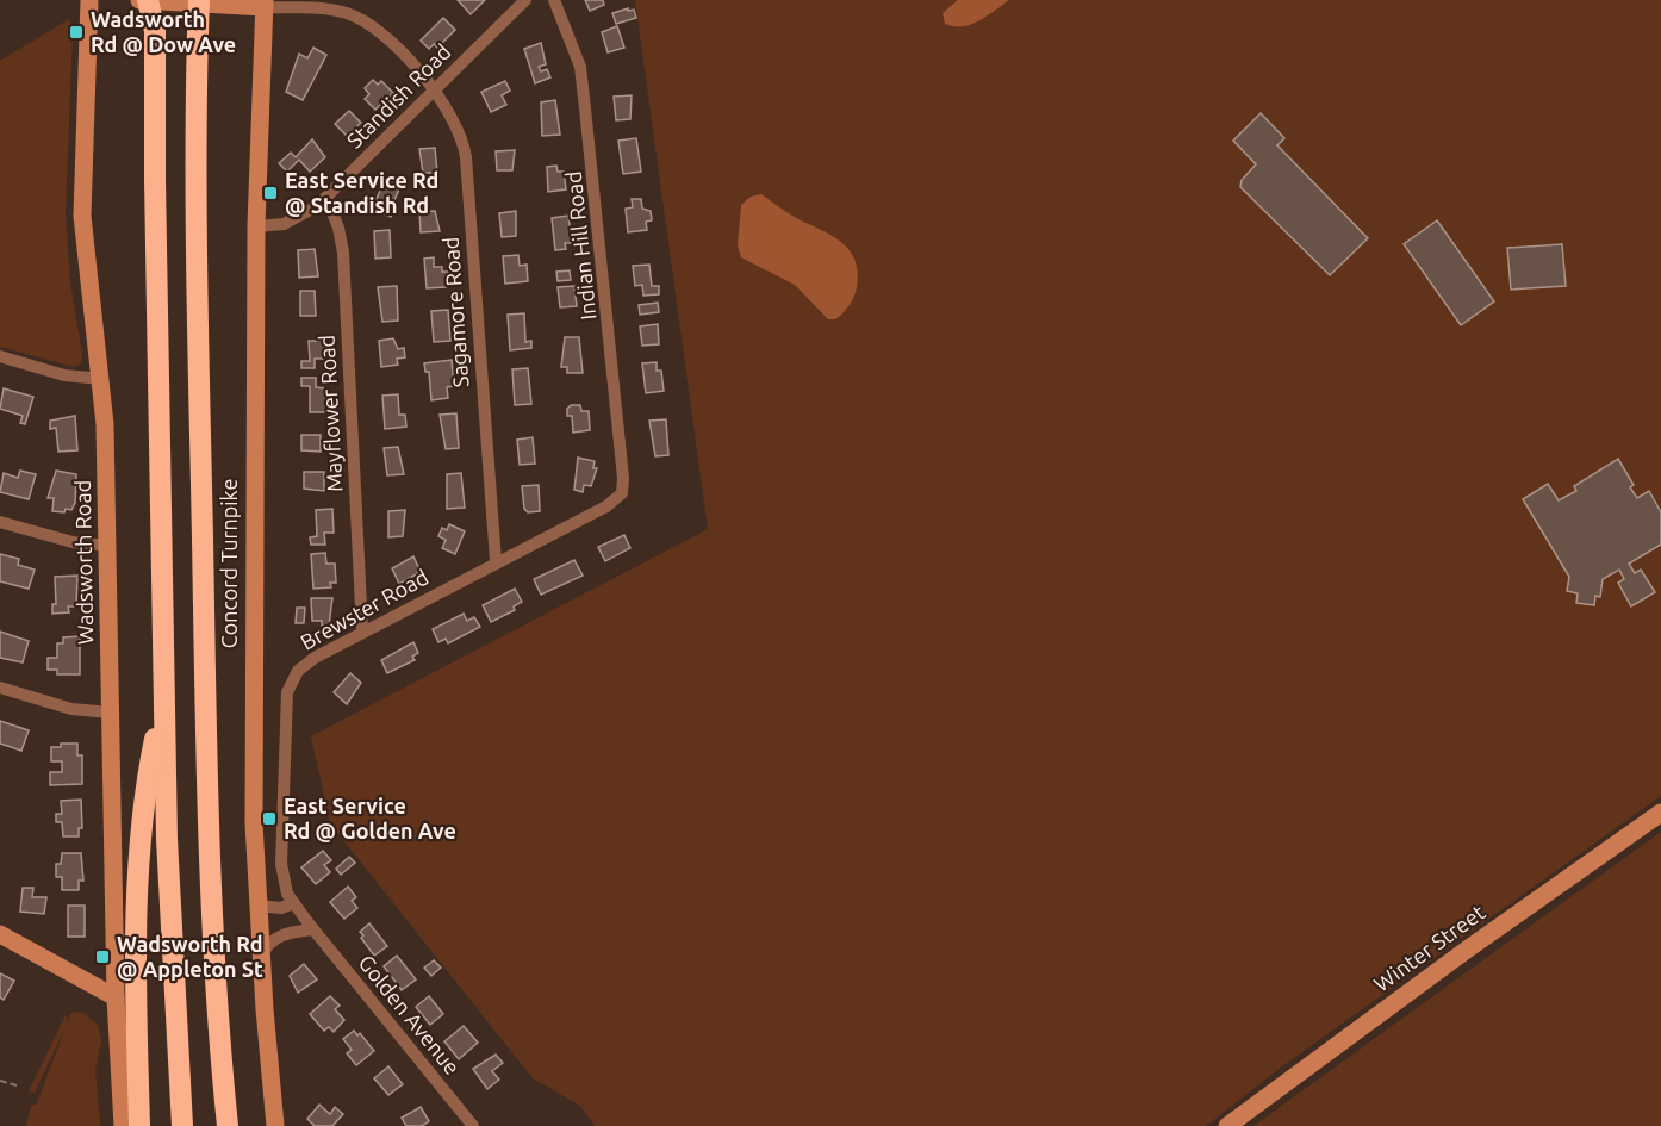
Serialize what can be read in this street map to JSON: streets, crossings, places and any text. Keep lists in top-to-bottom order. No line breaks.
{"streets":{"highway":["Concord Turnpike"],"main road":["Wadsworth Road","Winter Street"],"street":["Standish Road","Indian Hill Road","Sagamore Road","Mayflower Road","Brewster Road","Golden Avenue"]},"crossings":[["Standish Road","Sagamore Road"],["Standish Road","Mayflower Road"],["Standish Road","Concord Turnpike"],["Indian Hill Road","Brewster Road"],["Sagamore Road","Concord Turnpike"],["Sagamore Road","Brewster Road"],["Mayflower Road","Brewster Road"],["Brewster Road","Golden Avenue"]],"places":{"transit":["Wadsworth Rd @ Dow Ave","East Service Rd @ Standish Rd","East Service Rd @ Golden Ave","Wadsworth Rd @ Appleton St"]}}
